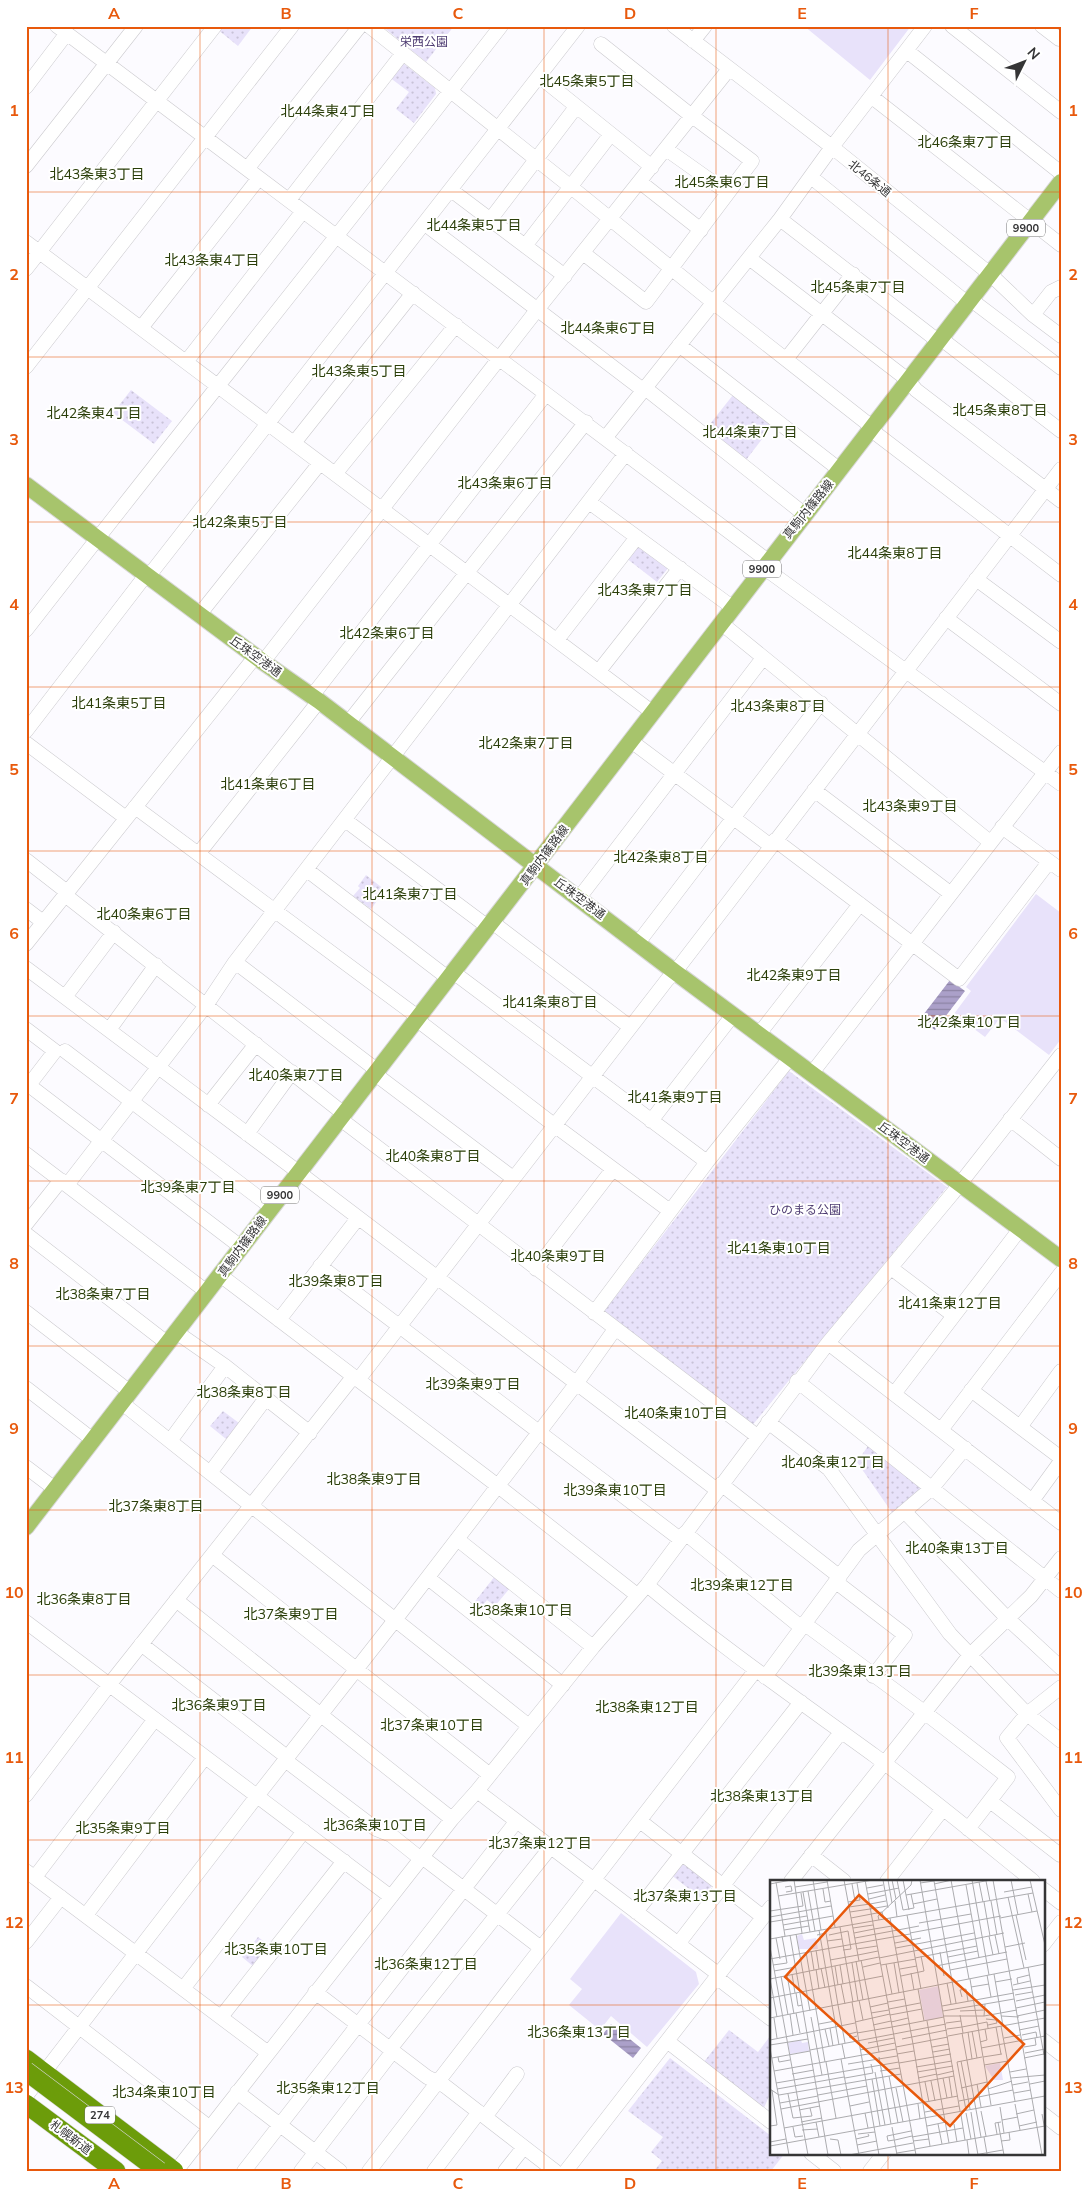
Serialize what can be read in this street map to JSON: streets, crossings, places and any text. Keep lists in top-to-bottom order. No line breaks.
{"streets":{"highway":["274","札幌新道"],"main road":["9900","真駒内篠路線","丘珠空港通"],"street":["北46条通"]},"crossings":[["北46条通","真駒内篠路線"],["真駒内篠路線","丘珠空港通"]],"districts":["北45条東5丁目","北44条東4丁目","北46条東7丁目","北43条東3丁目","北45条東6丁目","北44条東5丁目","北43条東4丁目","北45条東7丁目","北44条東6丁目","北43条東5丁目","北45条東8丁目","北42条東4丁目","北44条東7丁目","北43条東6丁目","北42条東5丁目","北44条東8丁目","北43条東7丁目","北42条東6丁目","北41条東5丁目","北43条東8丁目","北42条東7丁目","北41条東6丁目","北43条東9丁目","北42条東8丁目","北41条東7丁目","北40条東6丁目","北42条東9丁目","北41条東8丁目","北42条東10丁目","北40条東7丁目","北41条東9丁目","北40条東8丁目","北39条東7丁目","北41条東10丁目","北40条東9丁目","北39条東8丁目","北38条東7丁目","北41条東12丁目","北39条東9丁目","北38条東8丁目","北40条東10丁目","北40条東12丁目","北38条東9丁目","北39条東10丁目","北37条東8丁目","北40条東13丁目","北39条東12丁目","北36条東8丁目","北38条東10丁目","北37条東9丁目","北39条東13丁目","北36条東9丁目","北38条東12丁目","北37条東10丁目","北38条東13丁目","北36条東10丁目","北35条東9丁目","北37条東12丁目","北37条東13丁目","北35条東10丁目","北36条東12丁目","北36条東13丁目","北35条東12丁目","北34条東10丁目"],"parks":["栄西公園","ひのまる公園"],"north":"top right","grid":{"columns":["A","B","C","D","E","F"],"rows":["1","2","3","4","5","6","7","8","9","10","11","12","13"]}}
